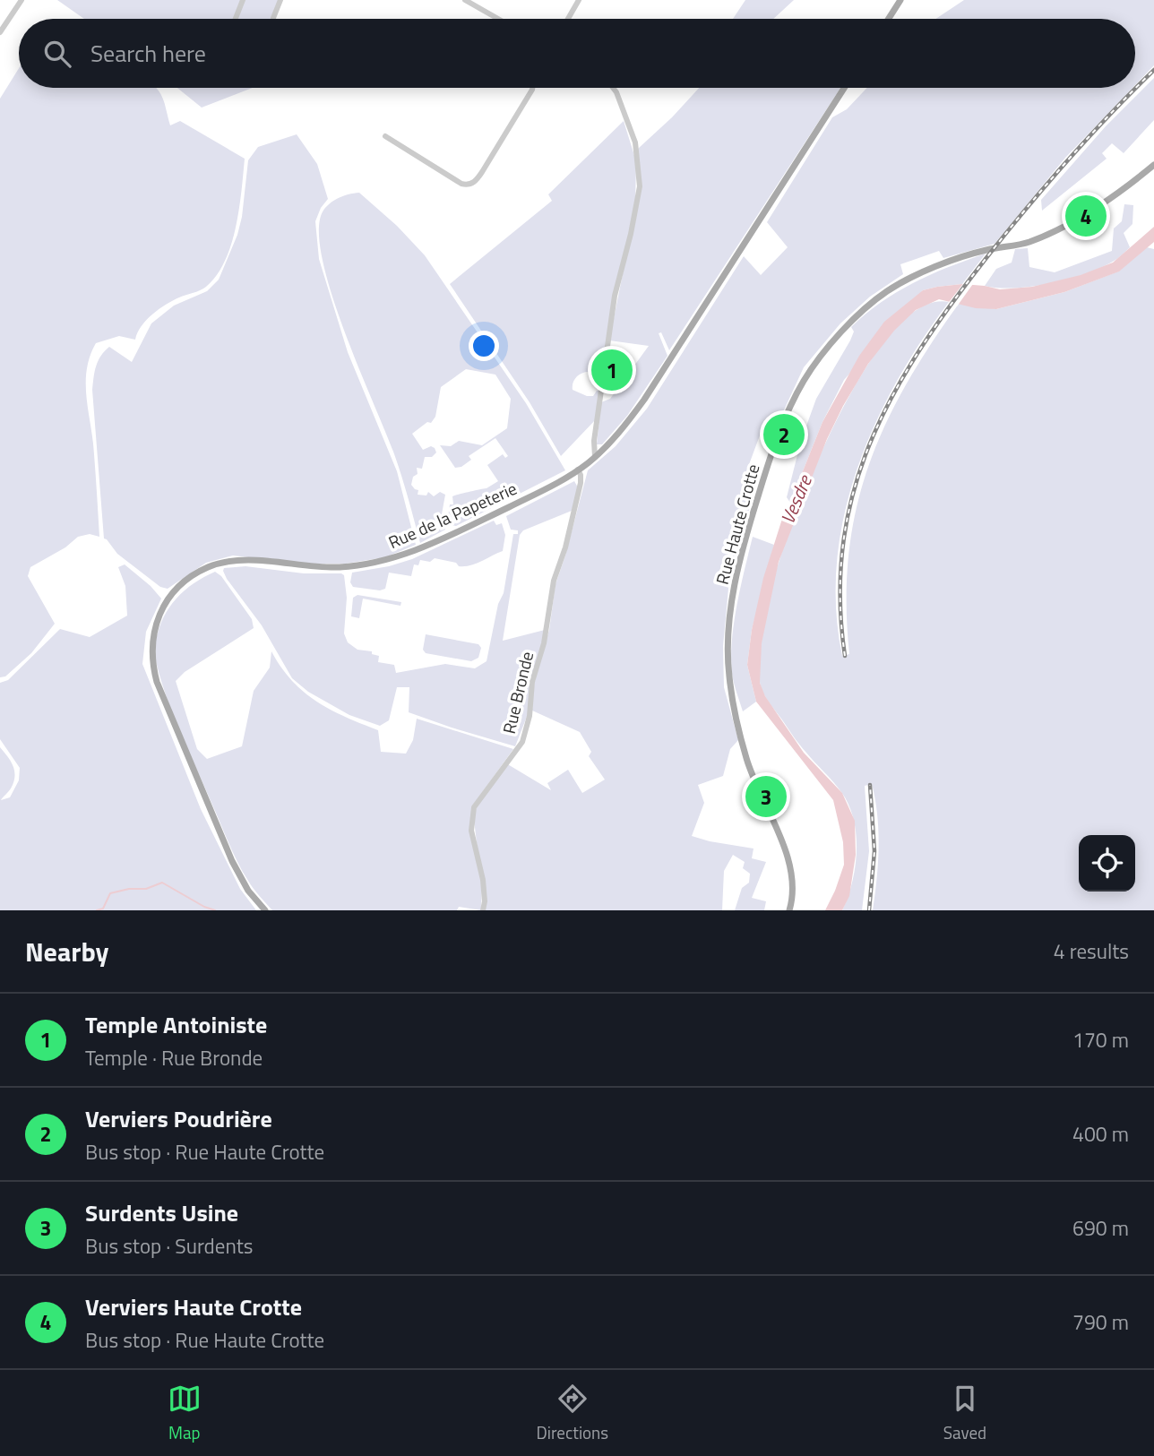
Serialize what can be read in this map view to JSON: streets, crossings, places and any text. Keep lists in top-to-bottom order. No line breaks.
{"streets":{"main road":["Rue de la Papeterie","Rue Haute Crotte"],"street":["Rue Bronde"]},"crossings":[["Rue de la Papeterie","Rue Bronde"]],"water":["Vesdre"],"page":{"search":"Search here","pins":["4","1","2","3"],"heading":["Nearby","4 results"],"list":[{"mark":"1","name":"Temple Antoiniste","note":"Temple · Rue Bronde","value":"170 m"},{"mark":"2","name":"Verviers Poudrière","note":"Bus stop · Rue Haute Crotte","value":"400 m"},{"mark":"3","name":"Surdents Usine","note":"Bus stop · Surdents","value":"690 m"},{"mark":"4","name":"Verviers Haute Crotte","note":"Bus stop · Rue Haute Crotte","value":"790 m"}],"nav":["Map","Directions","Saved"]}}
